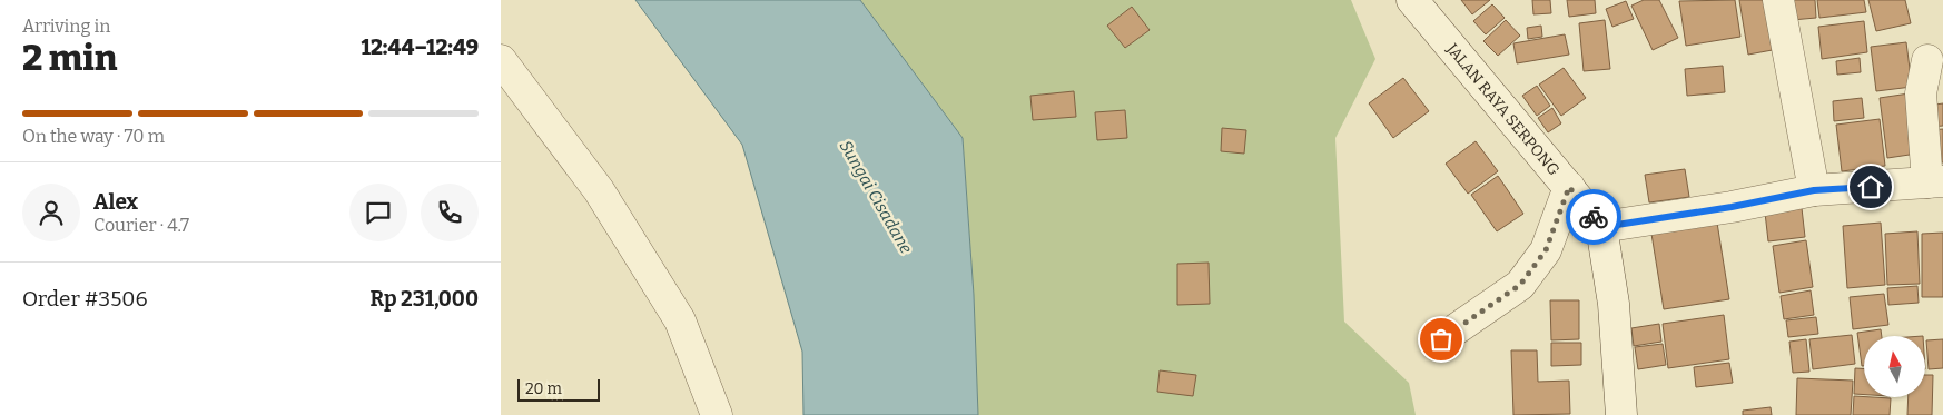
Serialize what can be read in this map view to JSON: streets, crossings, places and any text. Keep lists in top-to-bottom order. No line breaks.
{"streets":{"street":["JALAN RAYA SERPONG"]},"water":["Sungai Cisadane"],"scale_bar":"20 m","north":"top","page":{"heading":["2 min","Arriving in","12:44–12:49"],"panel":["Alex","Courier · 4.7","Order #3506","Rp 231,000"],"bar":"On the way · 70 m","scale":"20 m"}}
